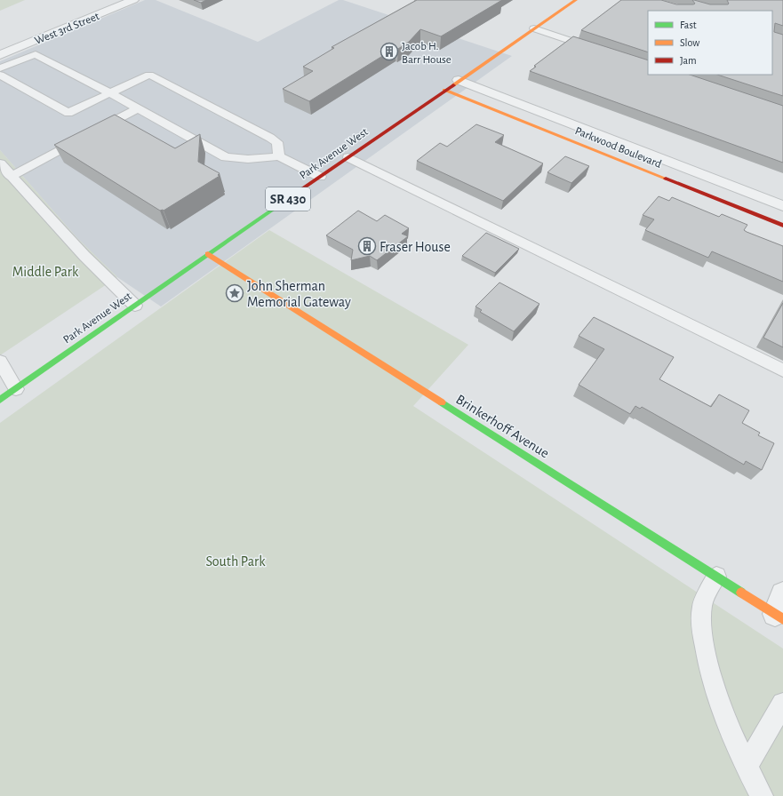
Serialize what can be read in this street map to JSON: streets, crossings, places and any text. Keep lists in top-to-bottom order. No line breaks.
{"streets":{"main road":["Parkwood Boulevard","Park Avenue West","SR 430","Brinkerhoff Avenue"],"street":["West 3rd Street"]},"crossings":[["Parkwood Boulevard","Park Avenue West"],["Park Avenue West","Brinkerhoff Avenue"]],"parks":["Middle Park","South Park"],"places":{"building":["Jacob H. Barr House","Fraser House"],"place":["John Sherman Memorial Gateway"]},"legend":["Fast","Slow","Jam"]}
